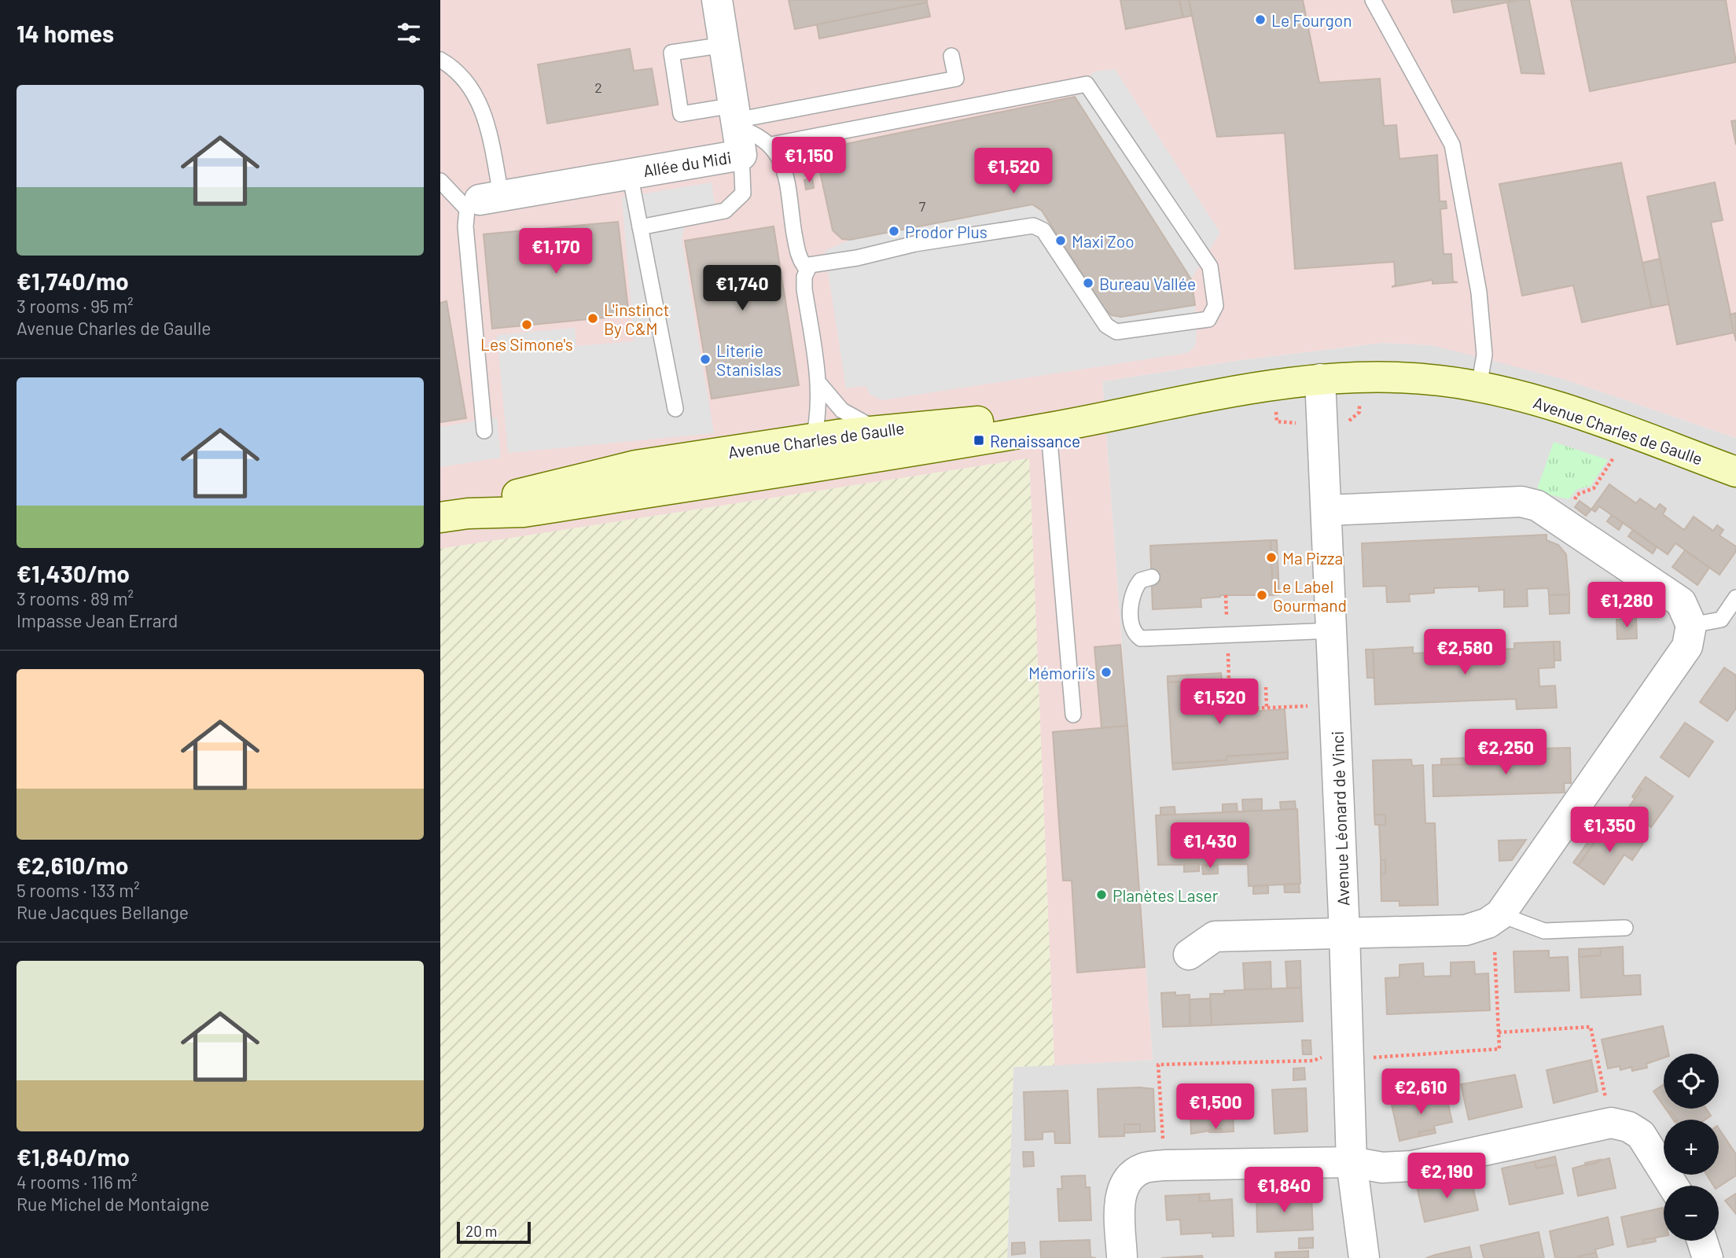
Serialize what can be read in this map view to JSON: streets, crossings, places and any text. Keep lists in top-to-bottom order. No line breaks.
{"streets":{"main road":["Avenue Charles de Gaulle"],"street":["Allée du Midi","Avenue Léonard de Vinci"]},"crossings":[["Avenue Charles de Gaulle","Avenue Léonard de Vinci"]],"places":{"other":["Le Fourgon","Prodor Plus","Maxi Zoo","Bureau Vallée","L'instinct By C&M","Les Simone's","Literie Stanislas","Ma Pizza","Le Label Gourmand","Mémorii’s","Planètes Laser"],"transit":["Renaissance"]},"house_numbers":["2","7"],"scale_bar":"20 m","page":{"heading":"14 homes","list":[{"name":"€1,740/mo","note":"3 rooms · 95 m² · Avenue Charles de Gaulle"},{"name":"€1,430/mo","note":"3 rooms · 89 m² · Impasse Jean Errard"},{"name":"€2,610/mo","note":"5 rooms · 133 m² · Rue Jacques Bellange"},{"name":"€1,840/mo","note":"4 rooms · 116 m² · Rue Michel de Montaigne"}],"price":["€1,150","€1,520","€1,170","€1,740","€1,280","€2,580","€1,520","€2,250","€1,350","€1,430","€2,610","€1,500","€2,190","€1,840"],"map_buttons":["+","−"],"scale":"20 m"}}
